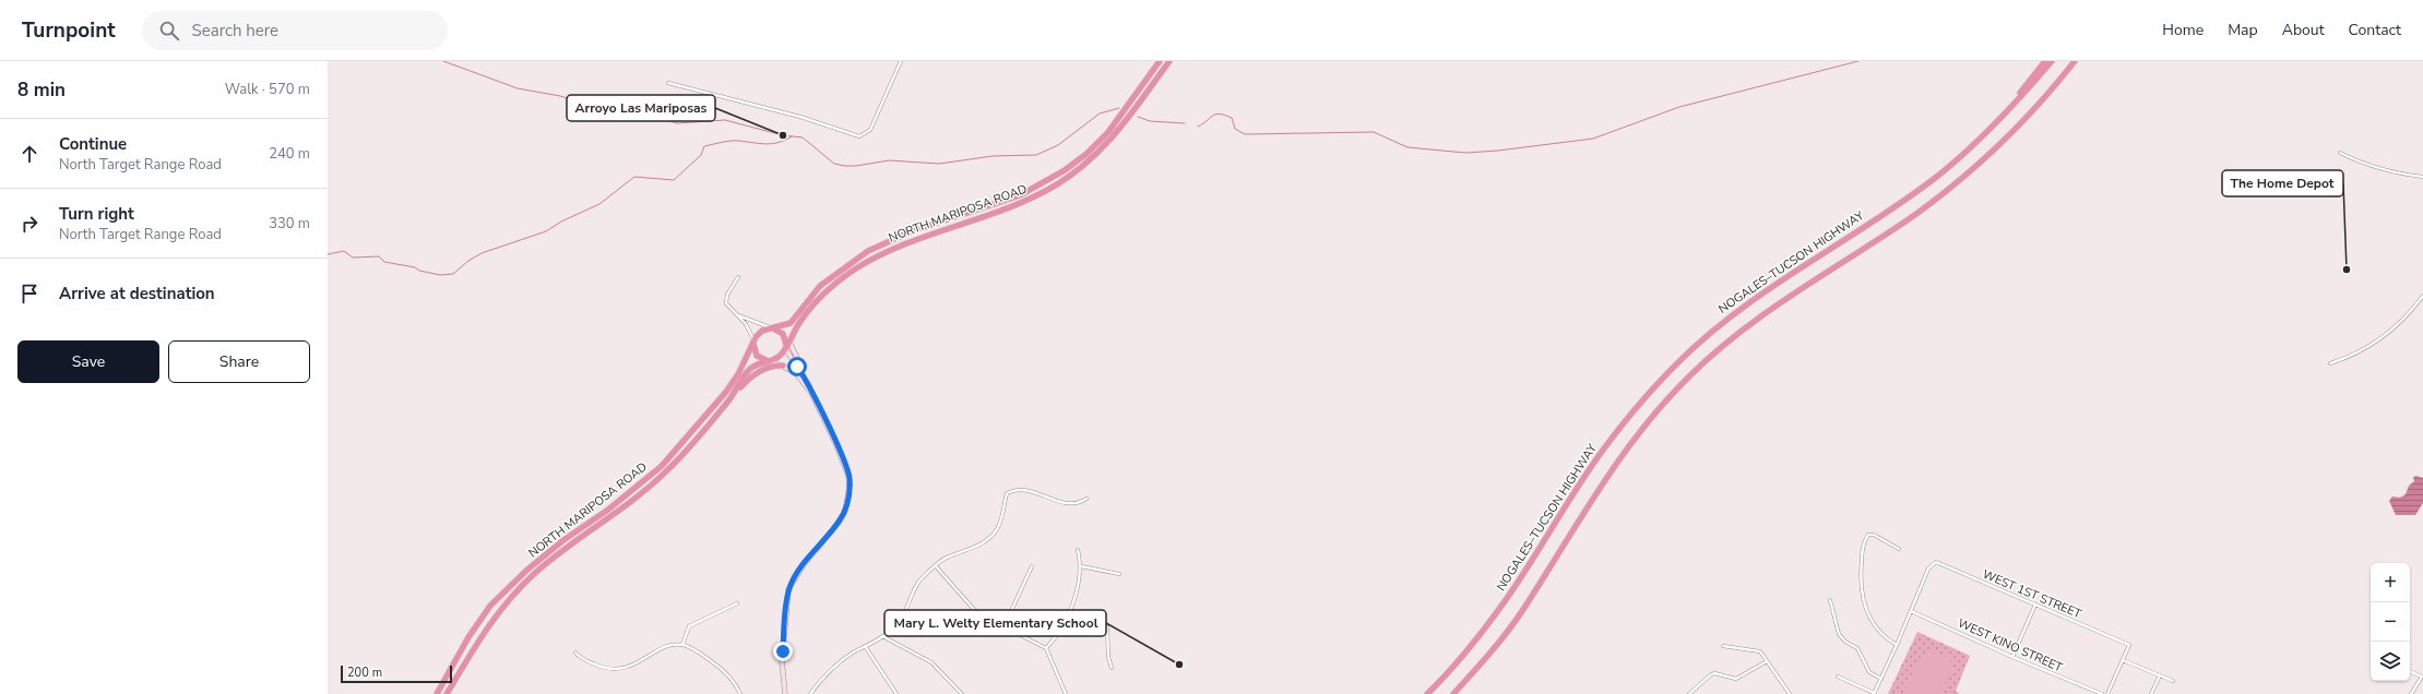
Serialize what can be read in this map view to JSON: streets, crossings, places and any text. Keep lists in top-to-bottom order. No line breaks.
{"streets":{"highway":["NORTH MARIPOSA ROAD","NOGALES–TUCSON HIGHWAY"],"street":["WEST 1ST STREET","WEST KINO STREET"]},"crossings":[["WEST 1ST STREET","WEST KINO STREET"]],"places":["Arroyo Las Mariposas","The Home Depot","Mary L. Welty Elementary School"],"scale_bar":"200 m","page":{"header":"Turnpoint","search":"Search here","nav":["Home","Map","About","Contact"],"heading":["8 min","Walk · 570 m"],"list":[["Continue","North Target Range Road","240 m"],["Turn right","North Target Range Road","330 m"],"Arrive at destination"],"buttons":["Save","Share"],"map_buttons":["+","−"],"scale":"200 m"}}
